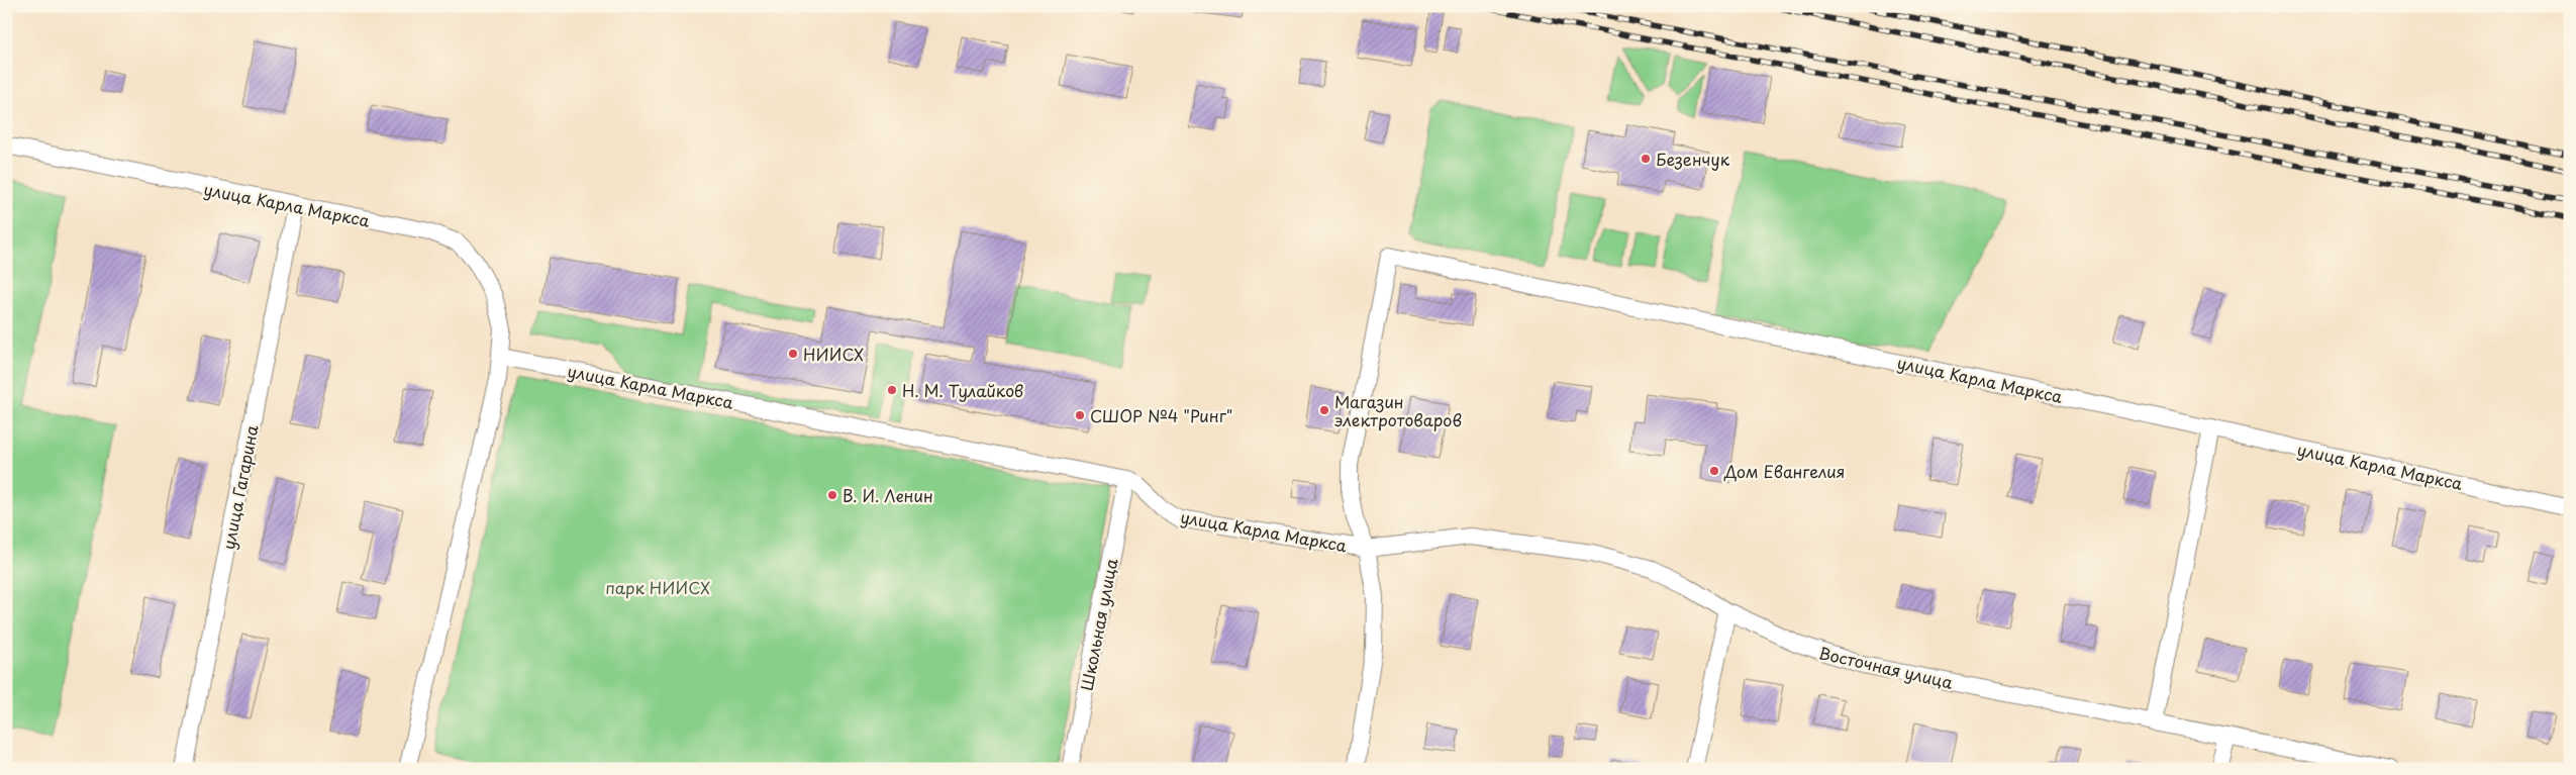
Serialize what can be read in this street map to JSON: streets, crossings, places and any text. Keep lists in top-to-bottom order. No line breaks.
{"streets":{"street":["улица Карла Маркса","улица Гагарина","Школьная улица","Восточная улица"]},"crossings":[["улица Карла Маркса","улица Гагарина"],["улица Карла Маркса","Школьная улица"],["улица Карла Маркса","Восточная улица"]],"parks":["парк НИИСХ"],"places":["Безенчук","НИИСХ","Н. М. Тулайков","Магазин электротоваров","СШОР №4 \"Ринг\"","Дом Евангелия","В. И. Ленин"]}
